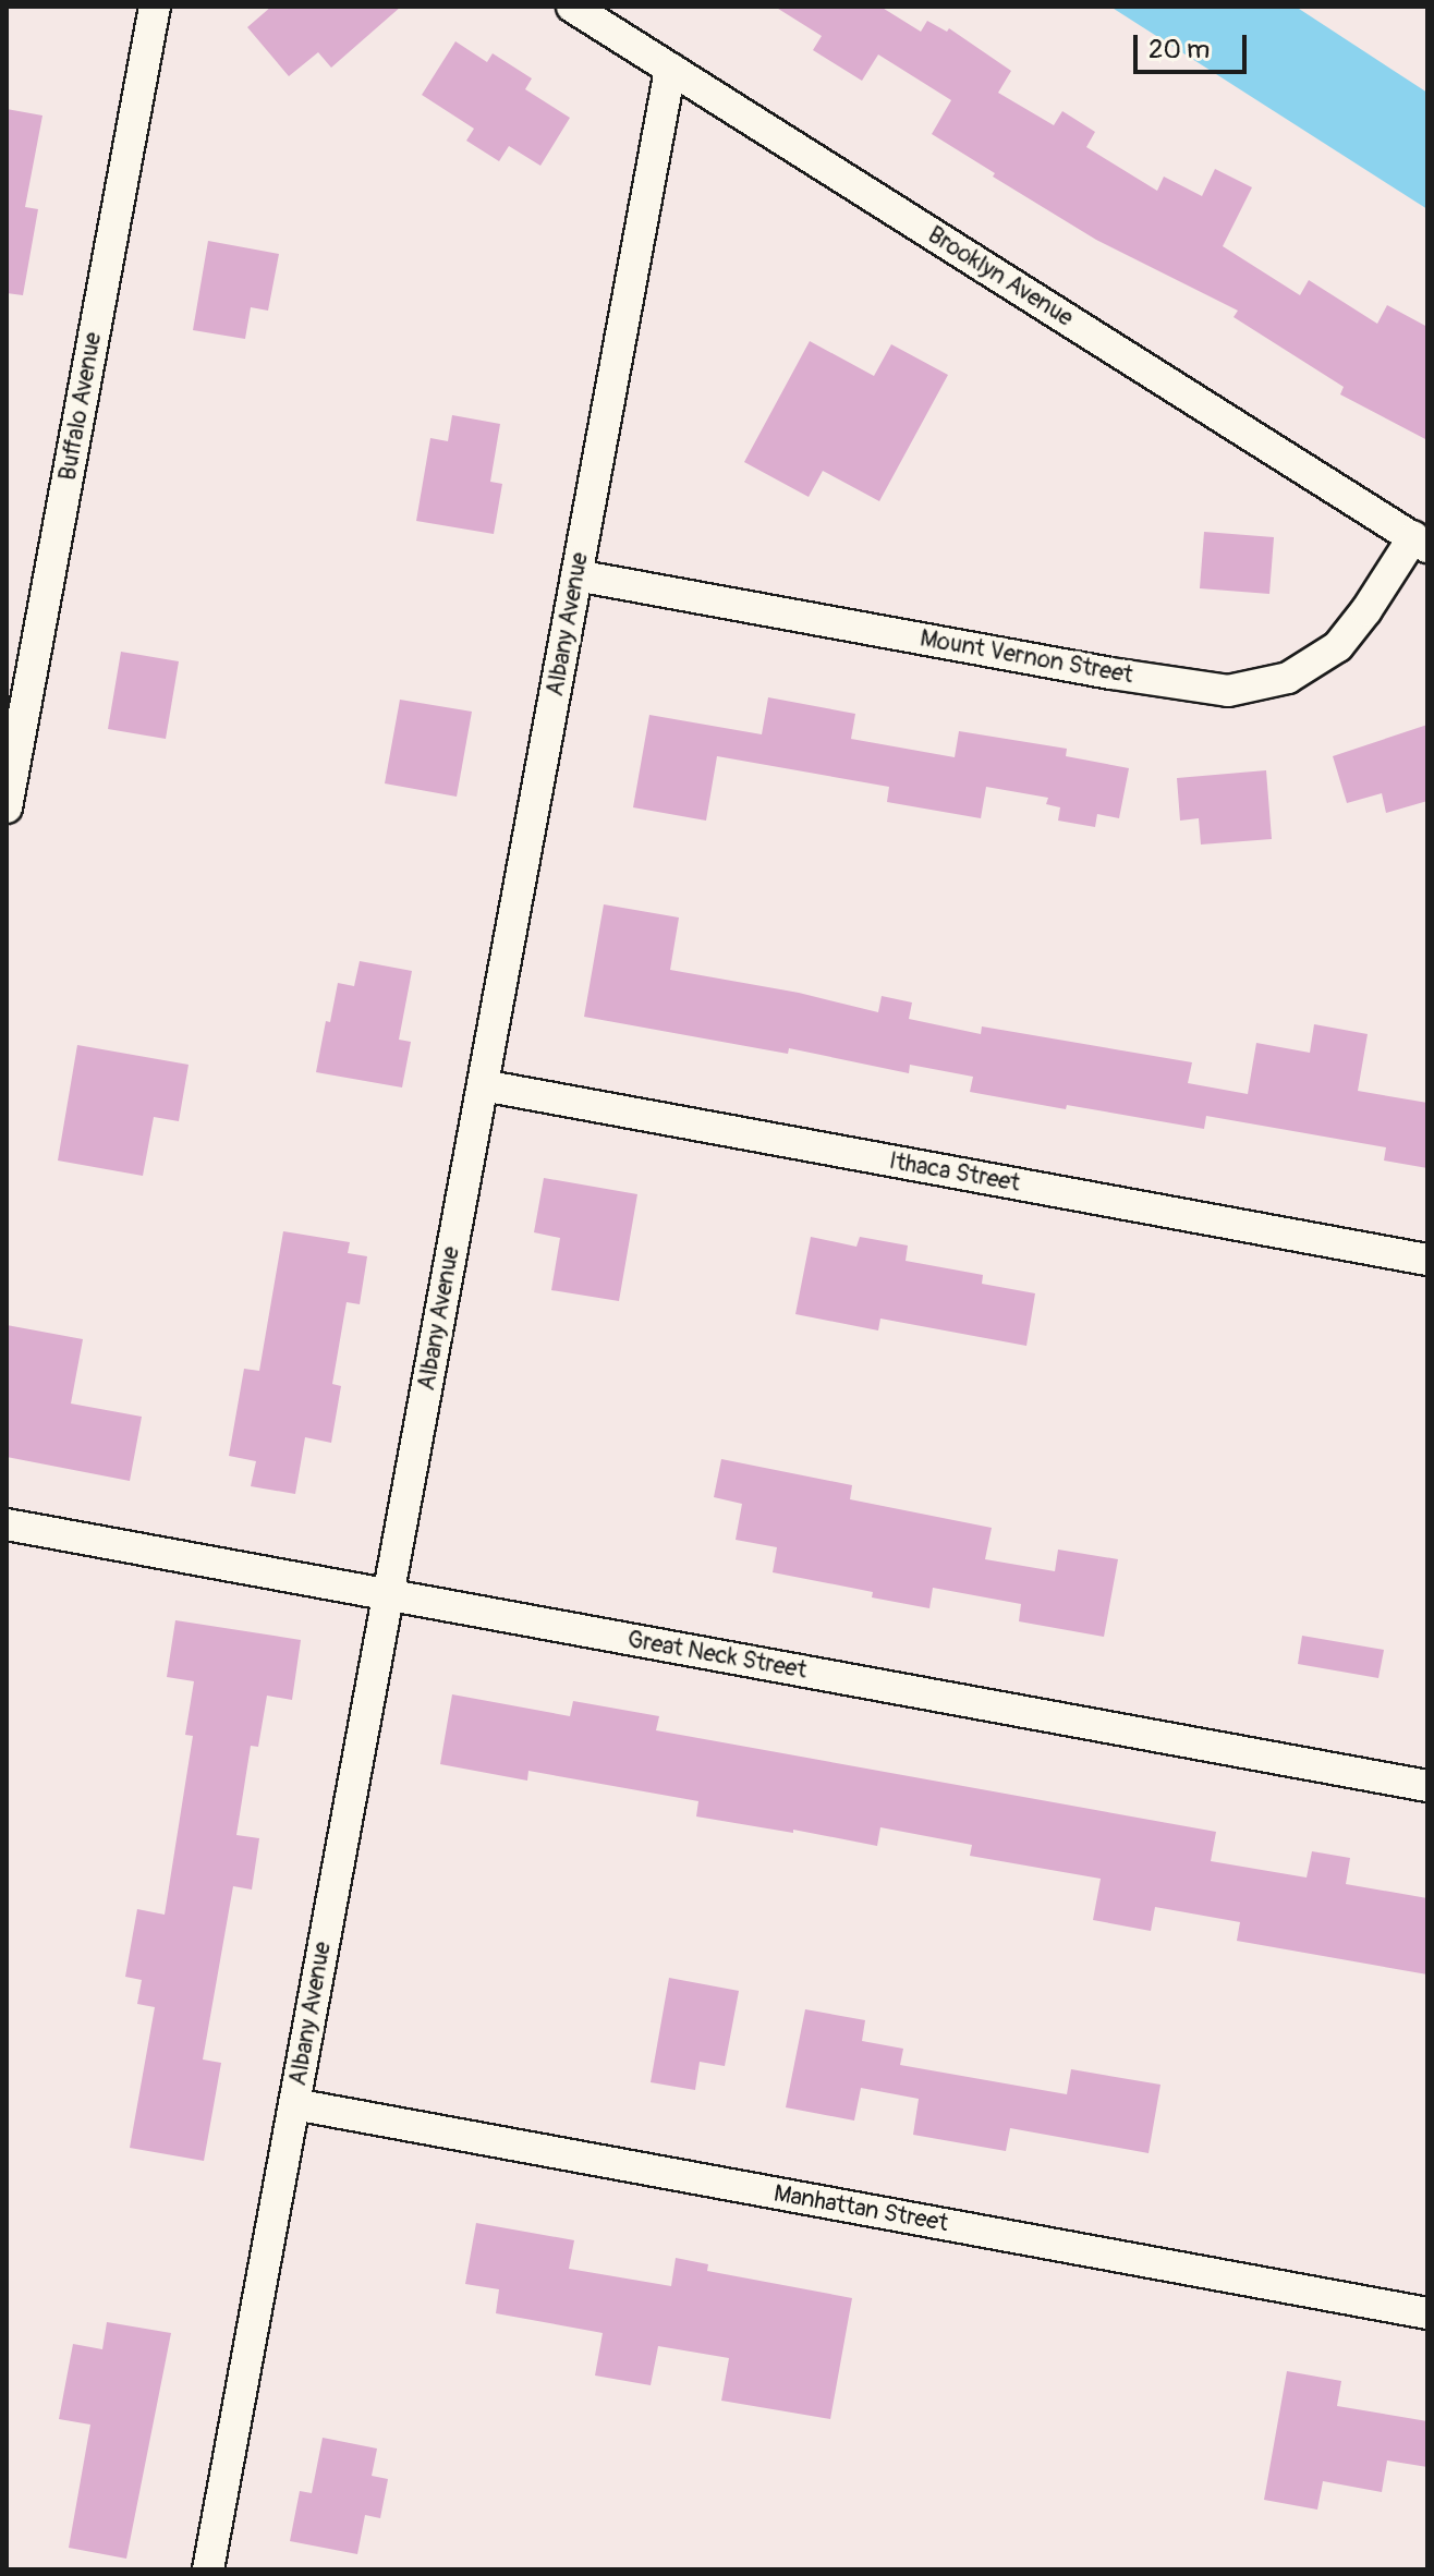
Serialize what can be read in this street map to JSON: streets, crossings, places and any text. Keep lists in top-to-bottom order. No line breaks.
{"streets":{"street":["Brooklyn Avenue","Buffalo Avenue","Albany Avenue","Mount Vernon Street","Ithaca Street","Great Neck Street","Manhattan Street"]},"crossings":[["Brooklyn Avenue","Albany Avenue"],["Brooklyn Avenue","Mount Vernon Street"],["Albany Avenue","Mount Vernon Street"],["Albany Avenue","Ithaca Street"],["Albany Avenue","Great Neck Street"],["Albany Avenue","Manhattan Street"]],"scale_bar":"20 m"}
